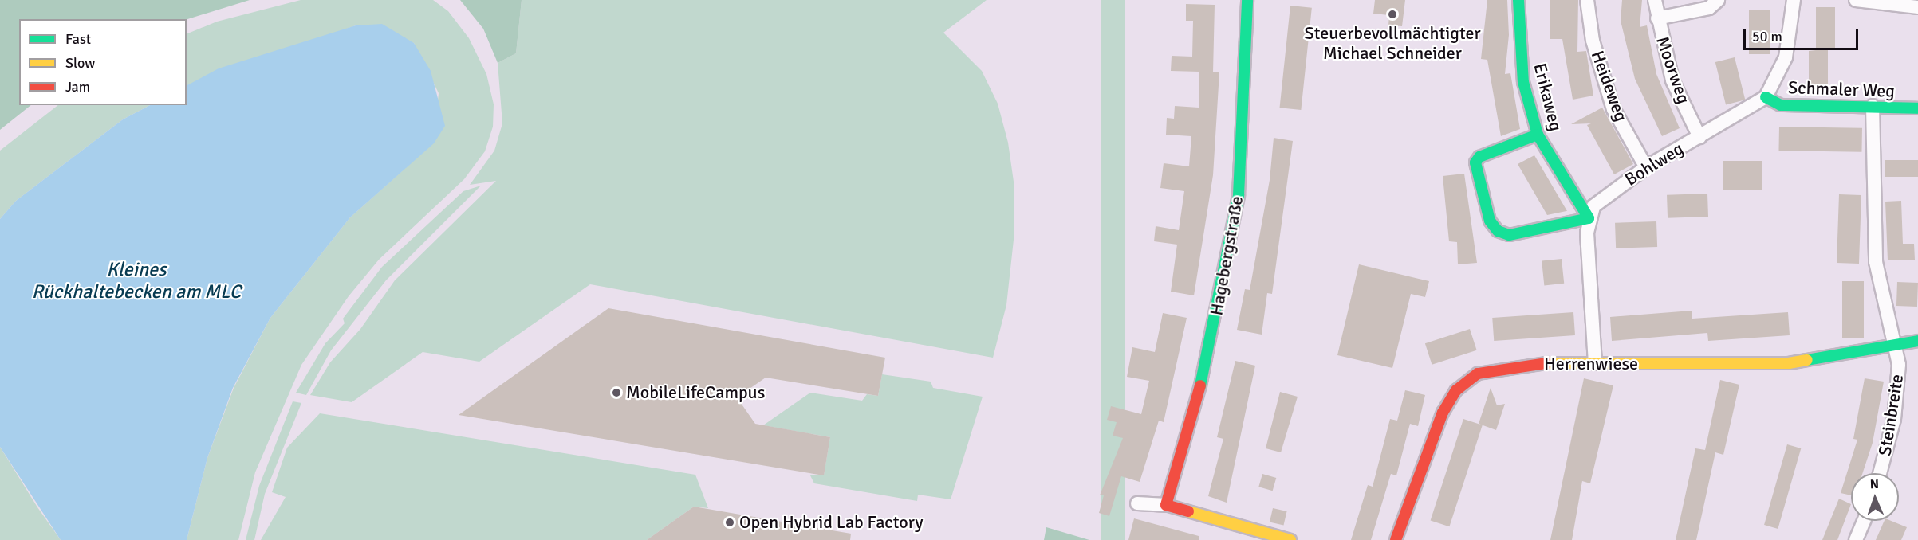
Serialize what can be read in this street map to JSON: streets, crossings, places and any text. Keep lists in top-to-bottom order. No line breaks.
{"streets":{"street":["Moorweg","Heideweg","Schmaler Weg","Erikaweg","Bohlweg","Hagebergstraße","Herrenwiese","Steinbreite"]},"crossings":[["Moorweg","Bohlweg"],["Heideweg","Bohlweg"],["Schmaler Weg","Bohlweg"],["Erikaweg","Bohlweg"],["Herrenwiese","Steinbreite"]],"water":["Kleines Rückhaltebecken am MLC"],"places":["Steuerbevollmächtigter Michael Schneider","MobileLifeCampus","Open Hybrid Lab Factory"],"legend":["Fast","Slow","Jam"],"scale_bar":"50 m","north":"top"}
